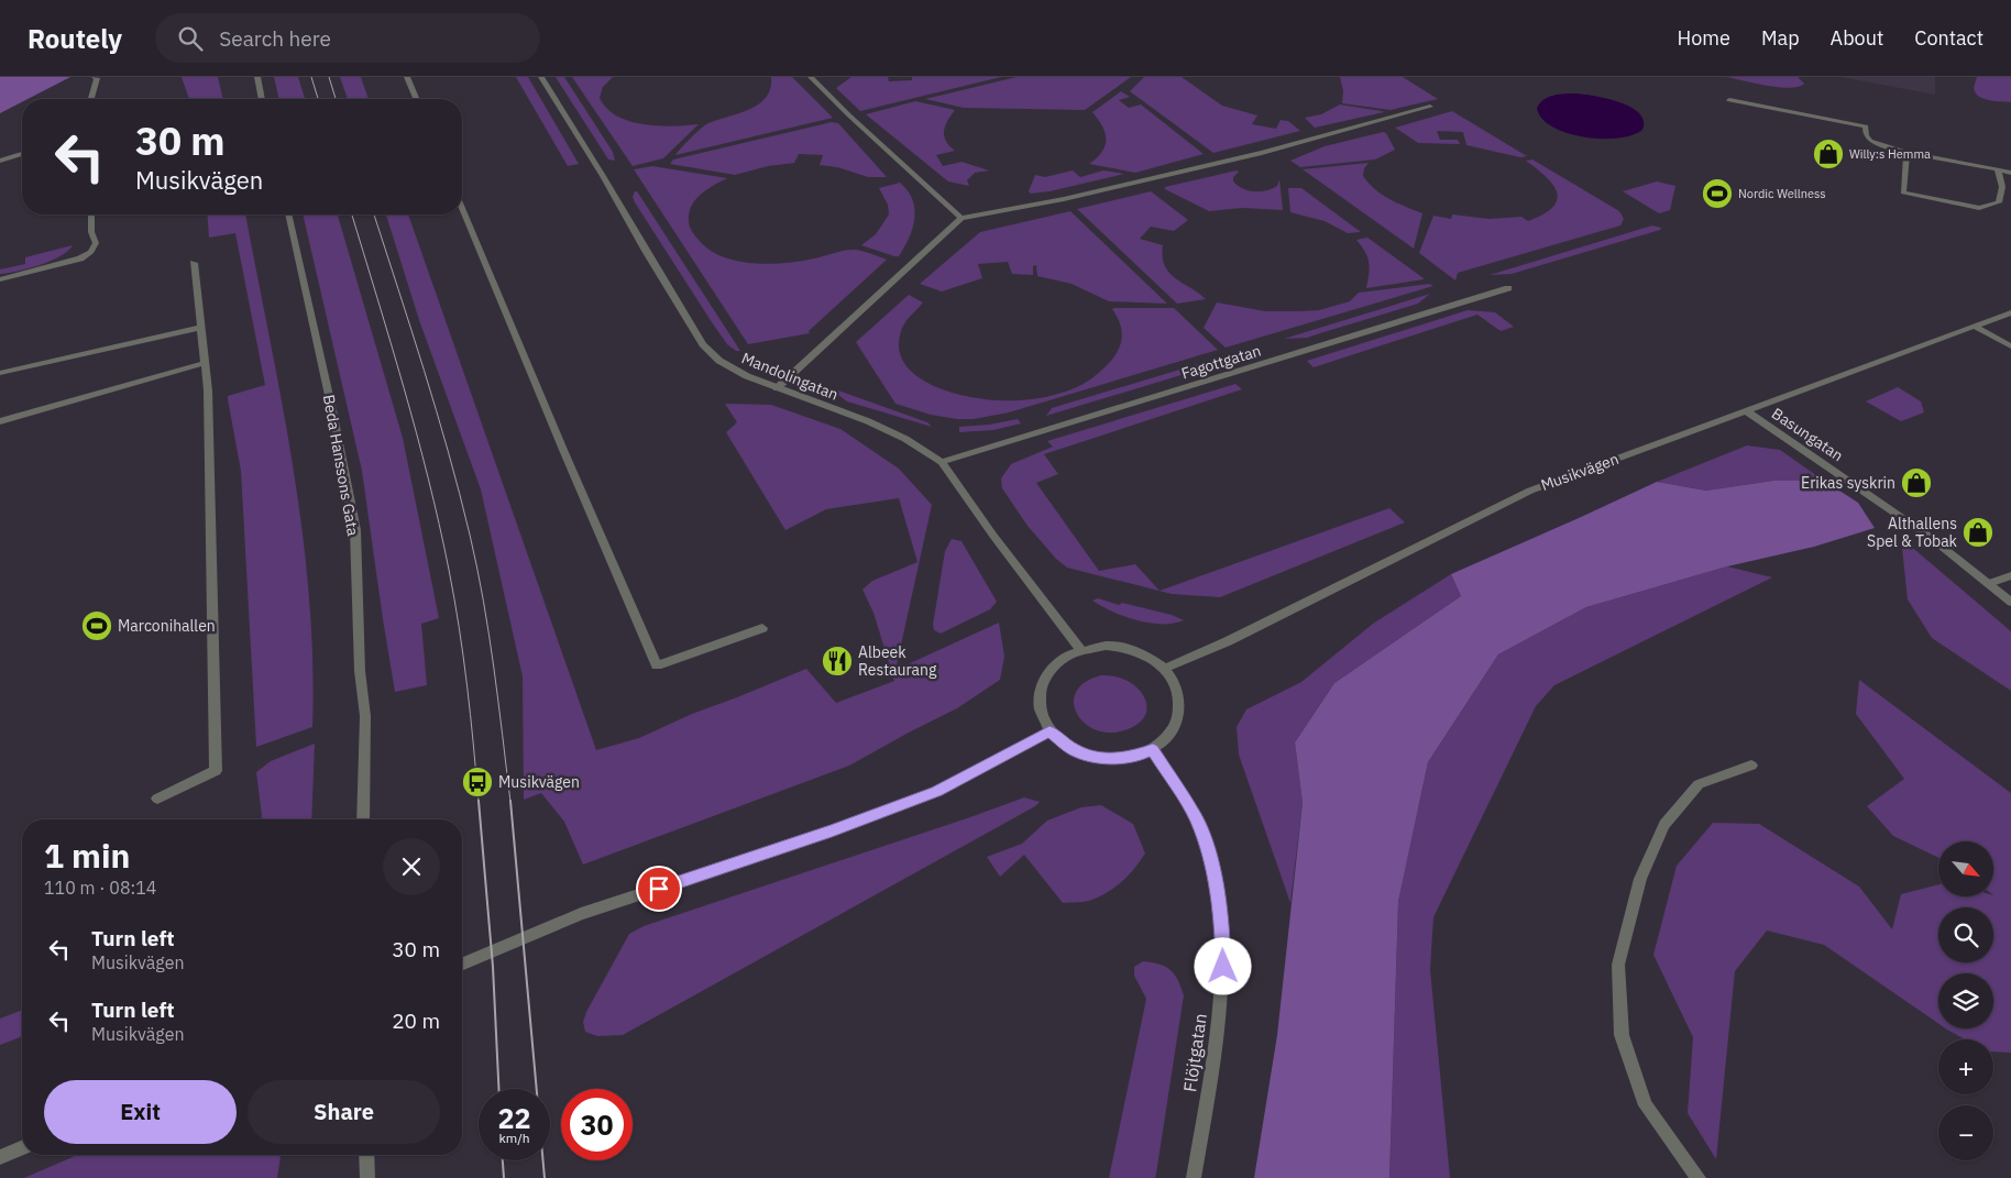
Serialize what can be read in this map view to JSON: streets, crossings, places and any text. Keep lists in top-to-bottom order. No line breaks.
{"streets":{"street":["Fagottgatan","Mandolingatan","Basungatan","Beda Hanssons Gata","Musikvägen","Flöjtgatan"]},"crossings":[["Fagottgatan","Mandolingatan"],["Mandolingatan","Musikvägen"],["Mandolingatan","Flöjtgatan"],["Basungatan","Musikvägen"],["Musikvägen","Flöjtgatan"]],"places":{"shop":["Willy:s Hemma","Erikas syskrin","Althallens Spel & Tobak"],"sports":["Nordic Wellness","Marconihallen"],"restaurant":["Albeek Restaurang"],"bus stop":["Musikvägen"]},"north":"bottom right","page":{"header":"Routely","search":"Search here","nav":["Home","Map","About","Contact"],"turn":["30 m","Musikvägen"],"heading":["1 min","110 m · 08:14"],"map_buttons":["+","−"],"list":[{"name":"Turn left","note":"Musikvägen","value":"30 m"},{"name":"Turn left","note":"Musikvägen","value":"20 m"}],"buttons":["Exit","Share"],"speed":"22 km/h","limit":"30"}}
